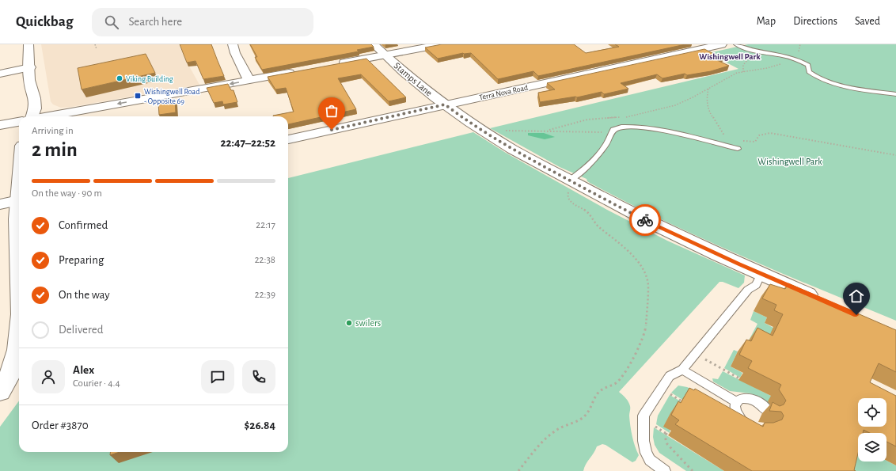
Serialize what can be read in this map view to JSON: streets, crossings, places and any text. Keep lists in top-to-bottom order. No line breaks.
{"streets":{"street":["Stamps Lane","Terra Nova Road"]},"crossings":[["Stamps Lane","Terra Nova Road"]],"districts":["Wishingwell Park"],"parks":["Wishingwell Park"],"places":{"other":["Viking Building","swilers"],"transit":["Wishingwell Road - Opposite 69"]},"page":{"header":"Quickbag","search":"Search here","nav":["Map","Directions","Saved"],"heading":["2 min","Arriving in","22:47–22:52"],"panel":["Alex","Courier · 4.4","Order #3870","$26.84"],"bar":"On the way · 90 m","list":[["Confirmed","22:17"],["Preparing","22:38"],["On the way","22:39"],"Delivered"]}}
